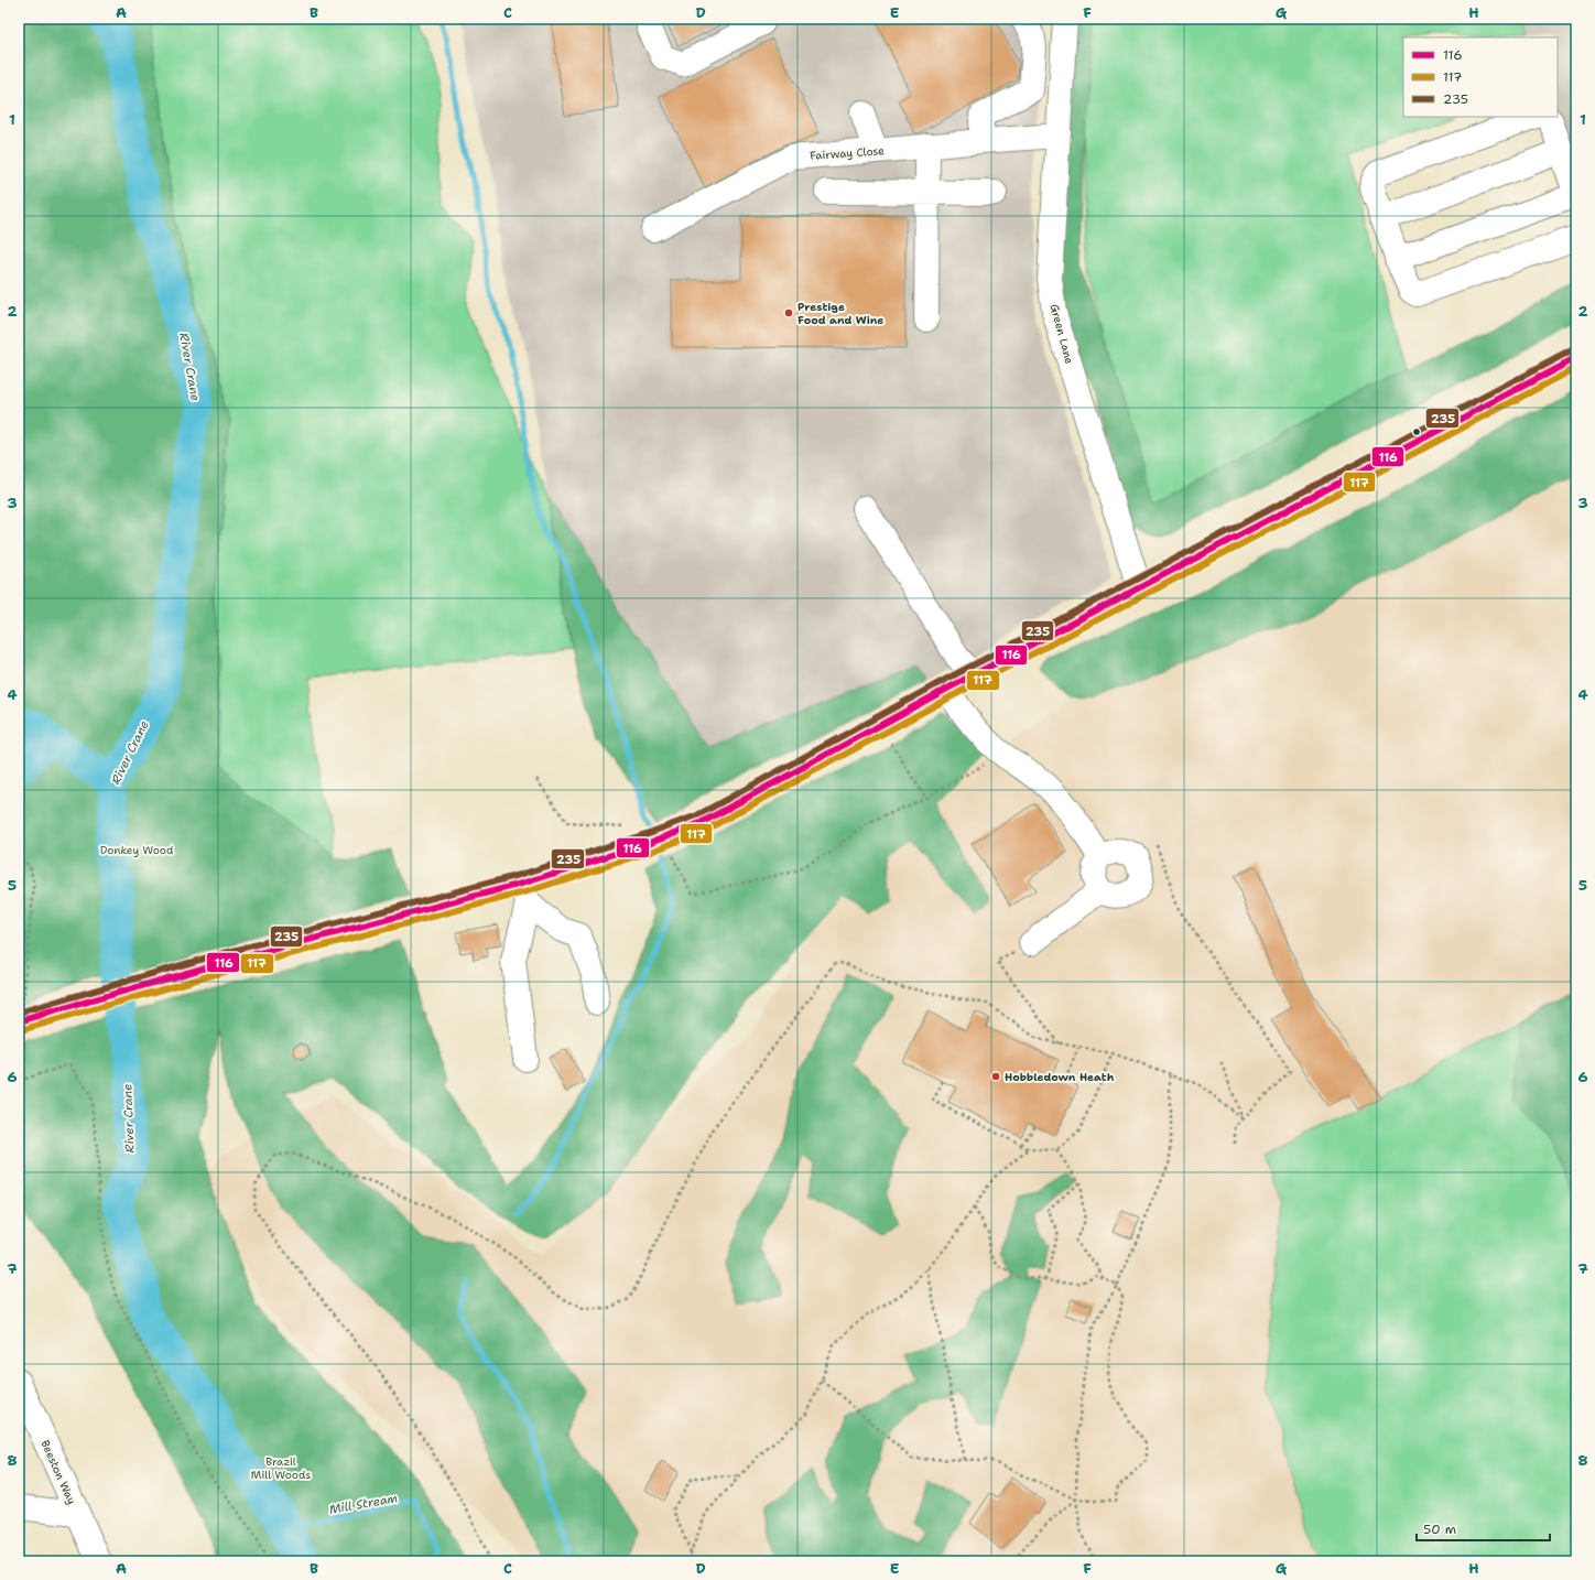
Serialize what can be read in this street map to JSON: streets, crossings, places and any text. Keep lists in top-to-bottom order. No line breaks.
{"streets":{"main road":["Fairway Close","Green Lane","Beeston Way"]},"crossings":[["Fairway Close","Green Lane"]],"water":["River Crane","Mill Stream"],"parks":["Donkey Wood","Brazil Mill Woods"],"places":["Prestige Food and Wine","Hobbledown Heath"],"lines":["transit line 235","transit line 116","transit line 117"],"legend":["116","117","235"],"scale_bar":"50 m","grid":{"columns":["A","B","C","D","E","F","G","H"],"rows":["1","2","3","4","5","6","7","8"]}}
